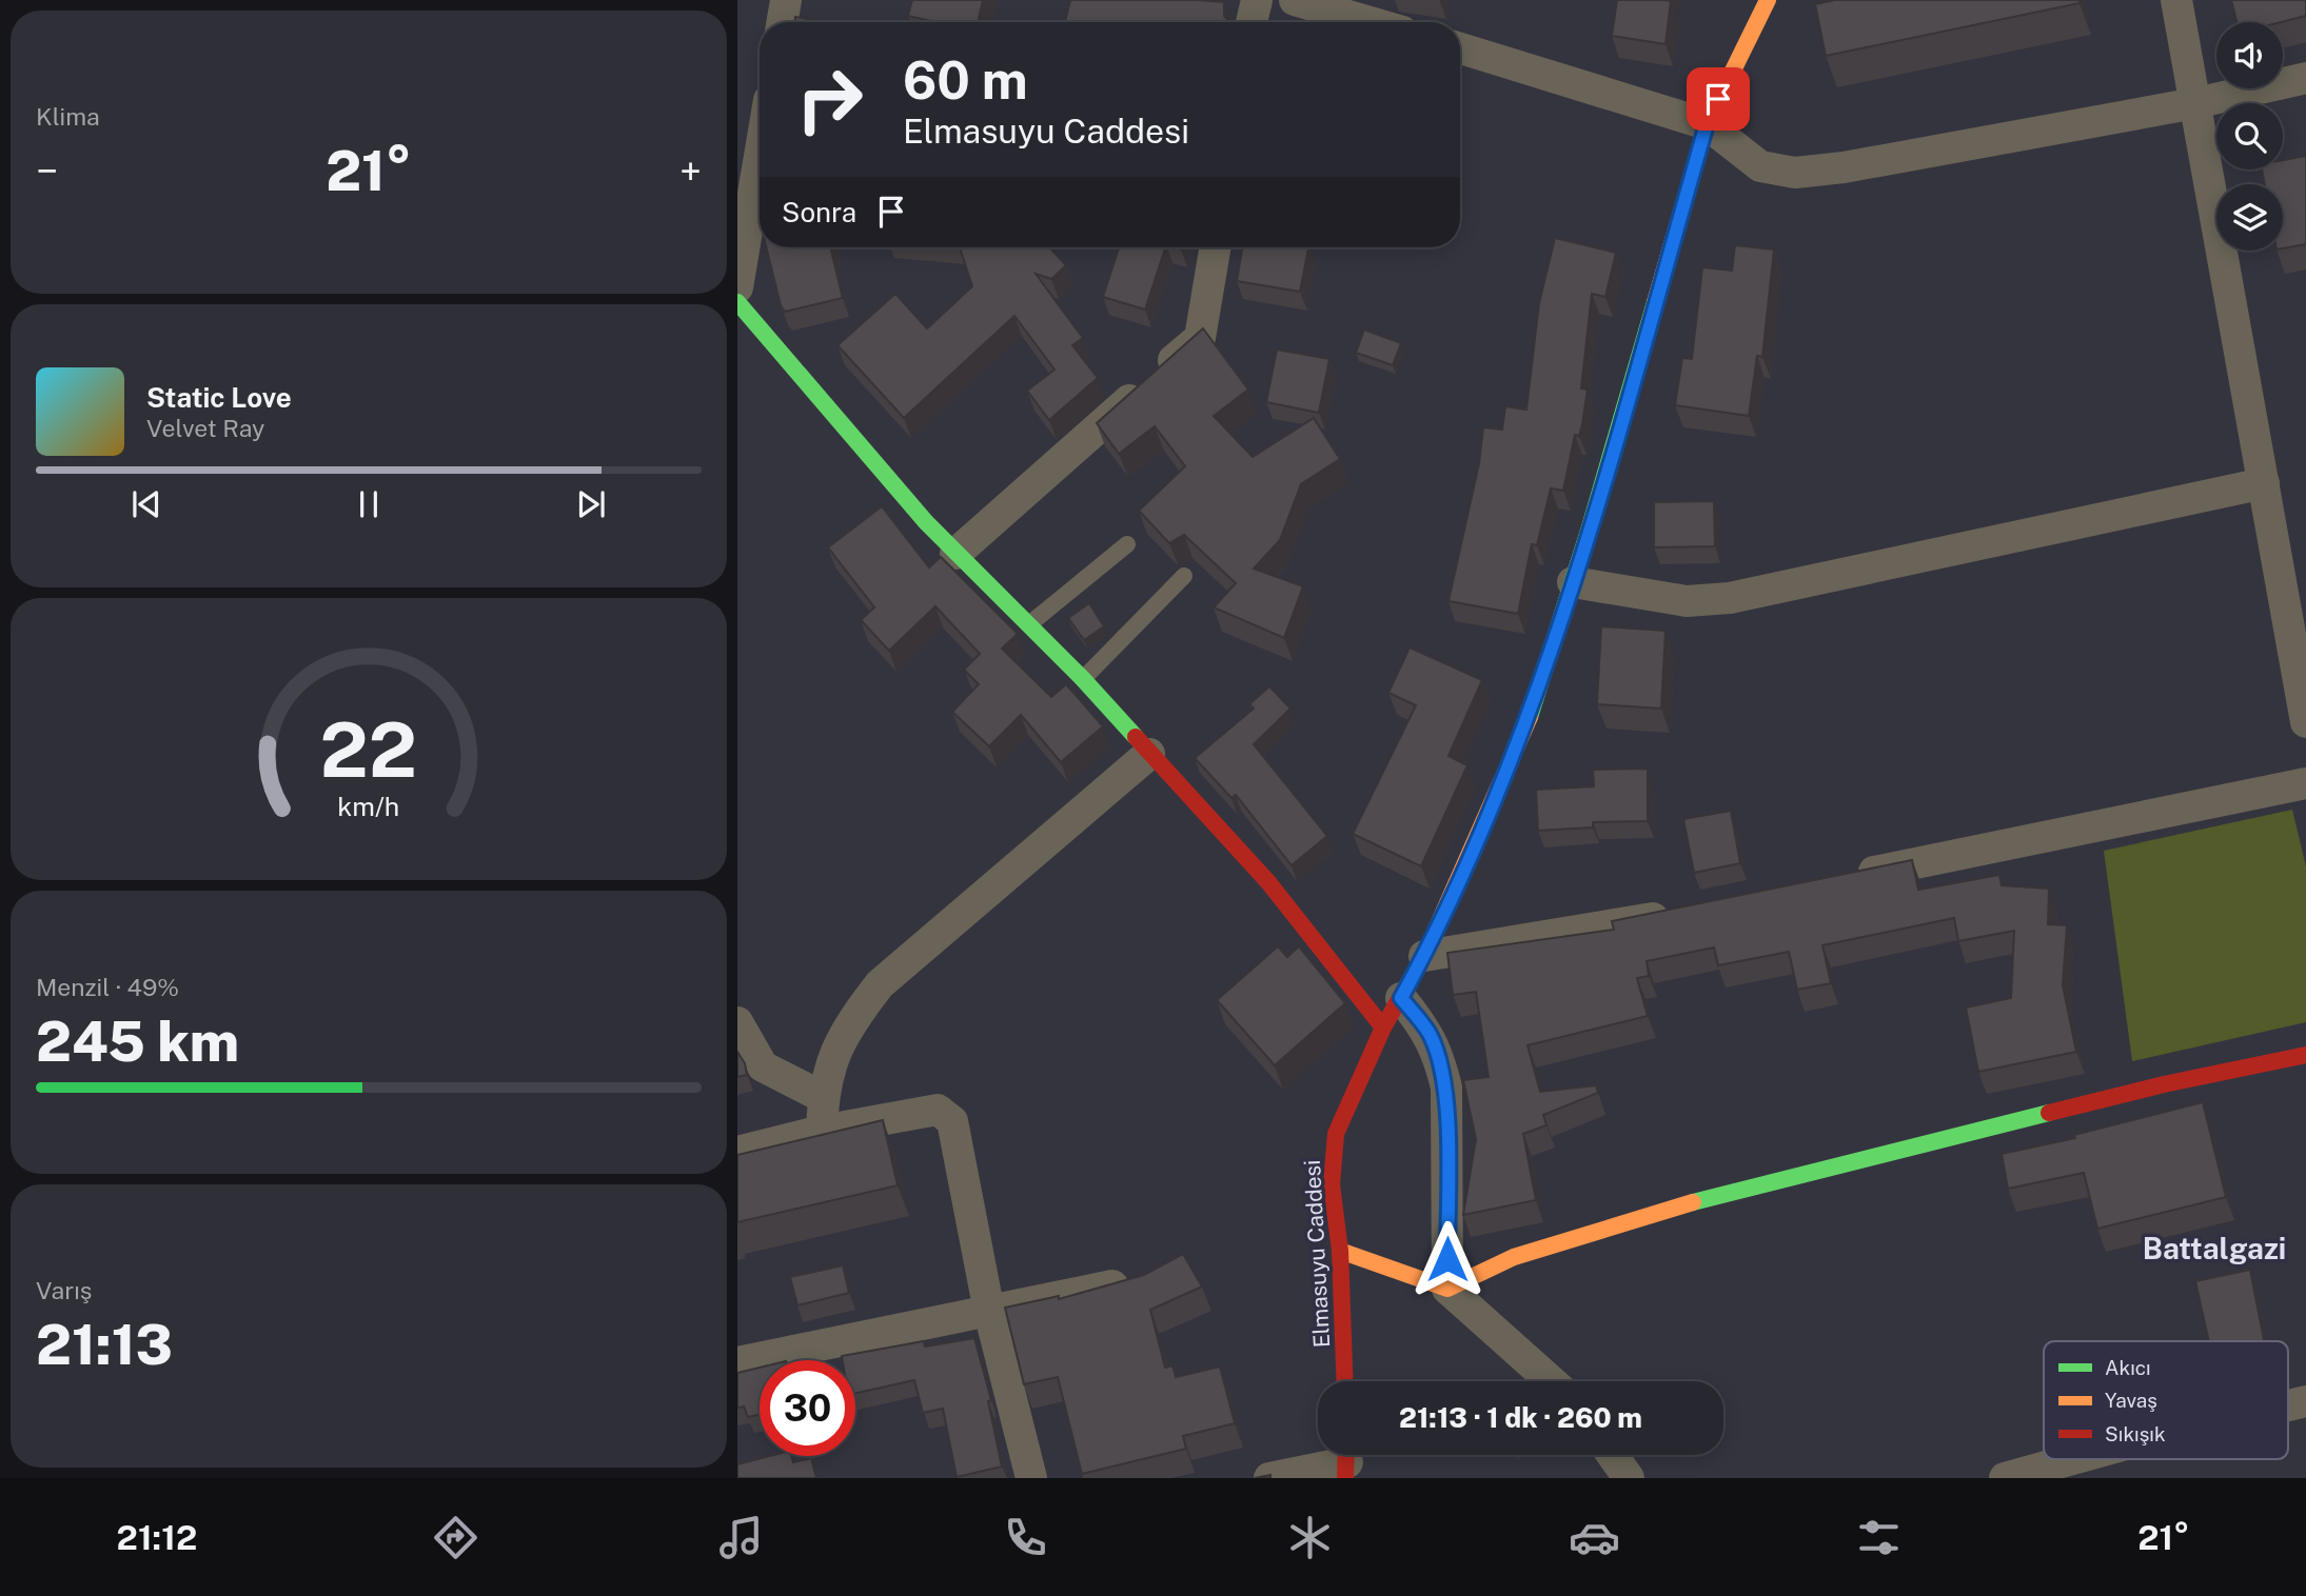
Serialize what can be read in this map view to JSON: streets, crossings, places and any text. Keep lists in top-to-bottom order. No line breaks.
{"streets":{"street":["Elmasuyu Caddesi"]},"districts":["Battalgazi"],"legend":["Akıcı","Yavaş","Sıkışık"],"page":{"tile":["Klima",["Menzil · 49%","245 km"],["Varış","21:13"]],"turn":["60 m","Elmasuyu Caddesi"],"heat":["−","21°","+"],"then":"Sonra","song":["Static Love","Velvet Ray"],"limit":"30","trip":"21:13 · 1 dk · 260 m","tabs":["21:12","21°"],"gauge":["22","km/h"]}}
